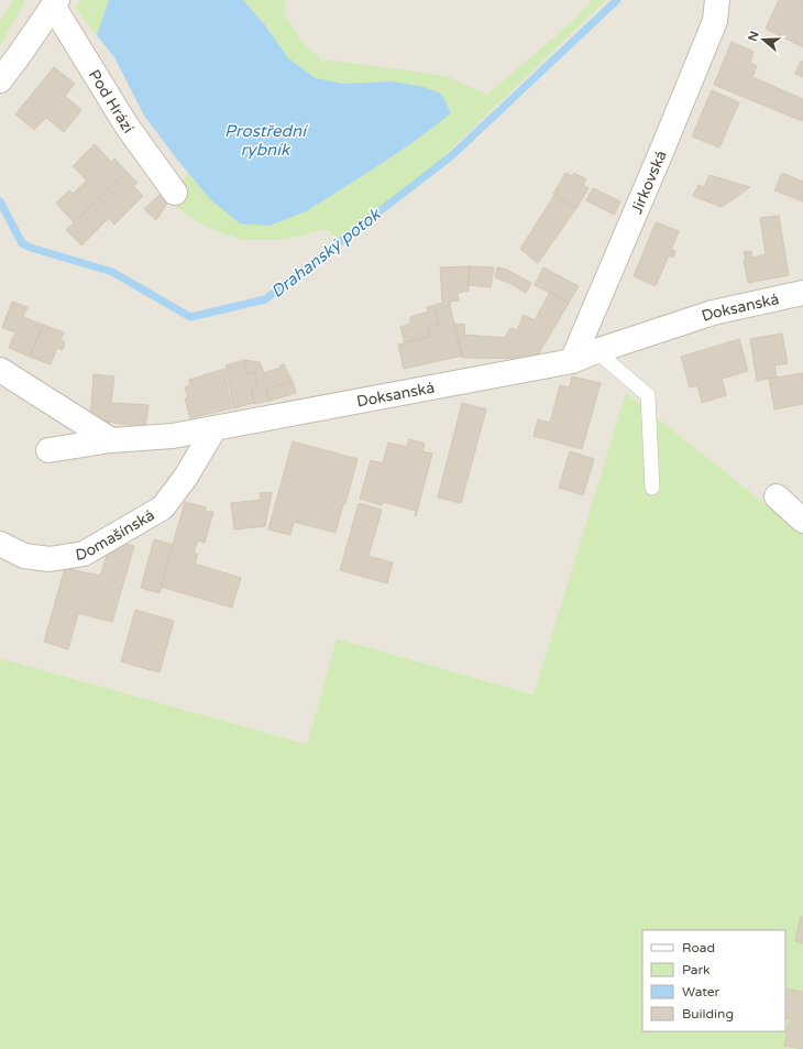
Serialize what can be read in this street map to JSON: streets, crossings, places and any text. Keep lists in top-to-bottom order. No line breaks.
{"streets":{"street":["Pod Hrází","Jirkovská","Doksanská","Domašínská"]},"crossings":[["Jirkovská","Doksanská"],["Doksanská","Domašínská"]],"water":["Prostřední rybník","Drahanský potok"],"legend":["Road","Park","Water","Building"],"north":"left"}
